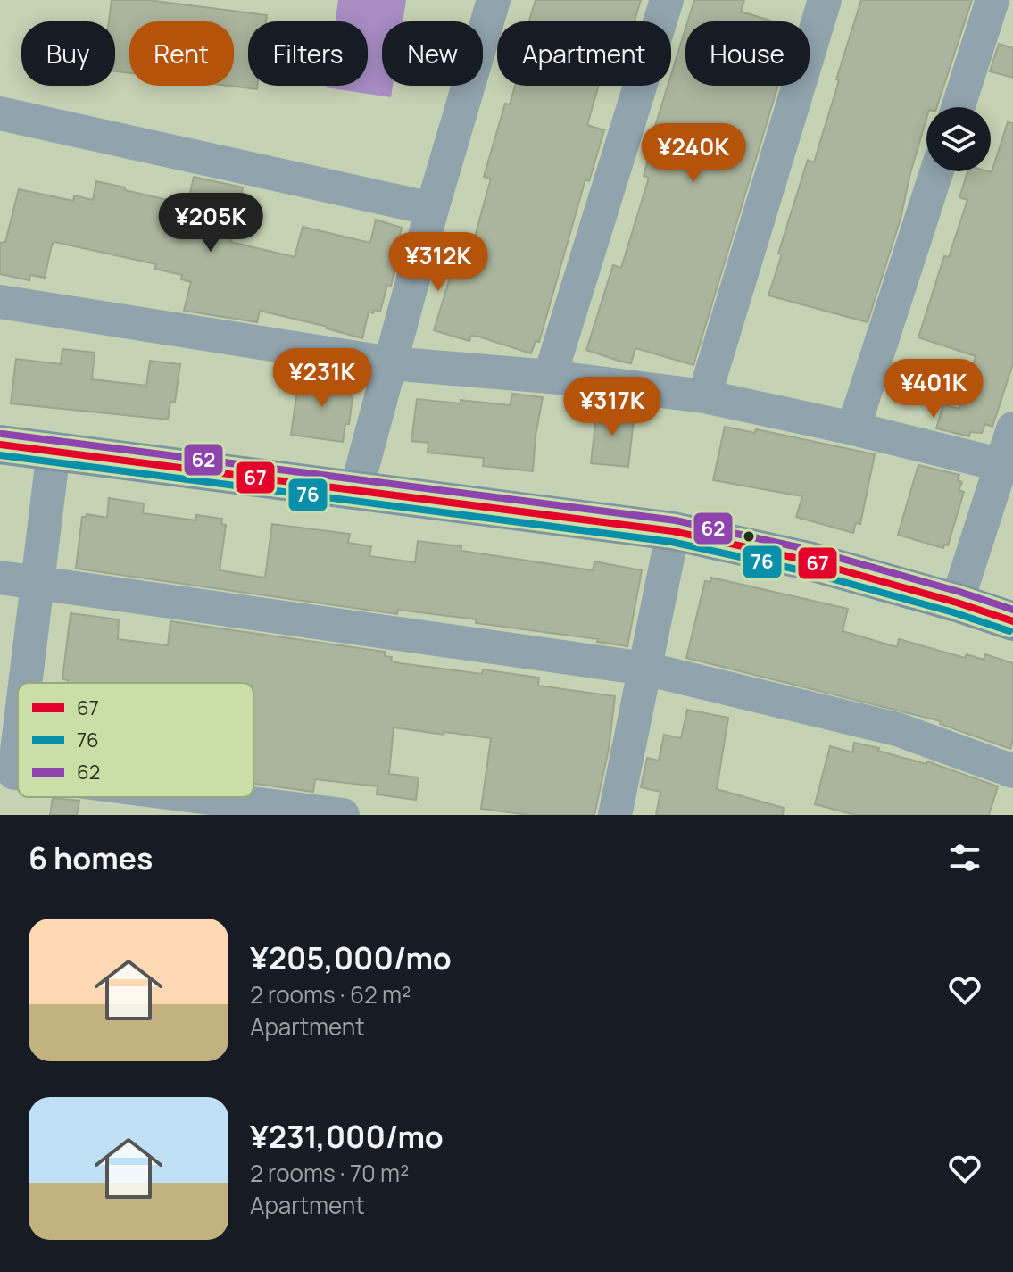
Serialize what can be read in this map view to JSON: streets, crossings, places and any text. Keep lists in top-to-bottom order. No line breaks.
{"lines":["transit line 62","transit line 67","transit line 76"],"legend":["67","76","62"],"page":{"chip":["Buy","Rent","Filters","New","Apartment","House"],"price":["¥240K","¥205K","¥312K","¥231K","¥401K","¥317K"],"heading":"6 homes","list":[{"name":"¥205,000/mo","note":"2 rooms · 62 m² · Apartment"},{"name":"¥231,000/mo","note":"2 rooms · 70 m² · Apartment"}]}}
